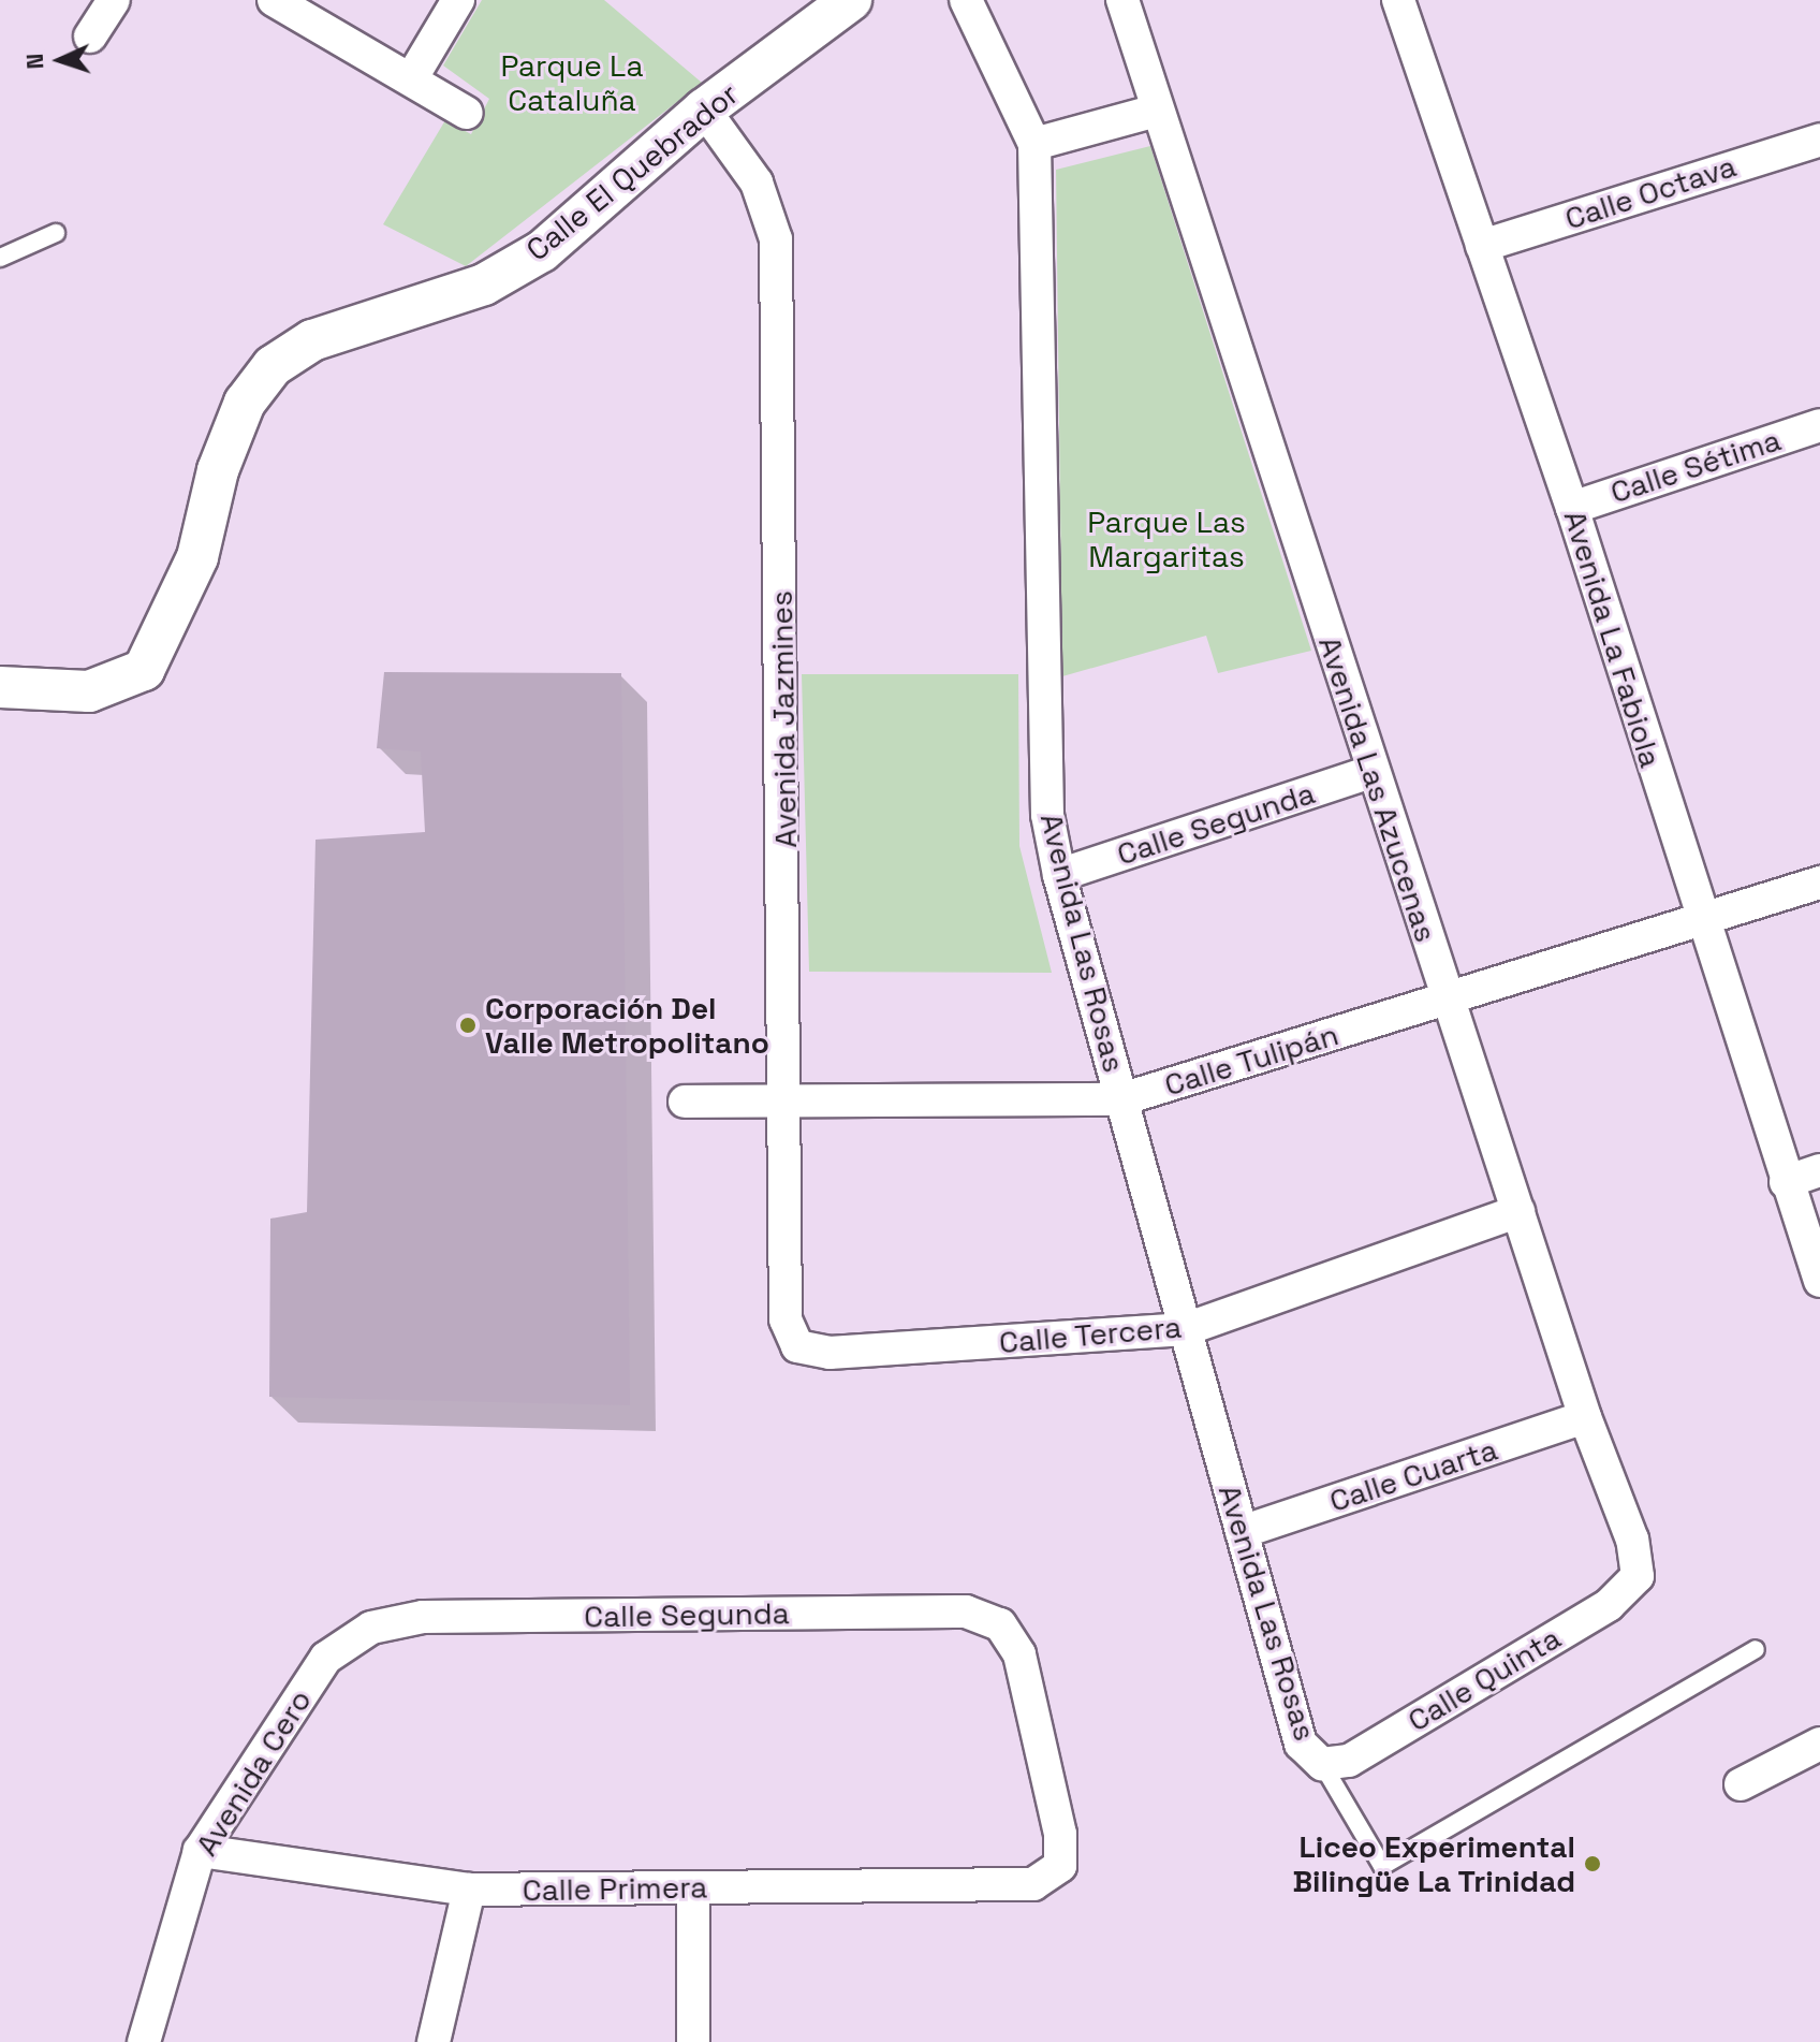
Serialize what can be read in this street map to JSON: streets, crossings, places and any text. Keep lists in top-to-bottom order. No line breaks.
{"streets":{"street":["Calle El Quebrador","Calle Octava","Calle Sétima","Avenida La Fabiola","Avenida Jazmines","Avenida Las Azucenas","Calle Segunda","Avenida Las Rosas","Calle Tulipán","Calle Tercera","Calle Cuarta","Calle Quinta","Avenida Cero","Calle Primera"]},"crossings":[["Calle El Quebrador","Avenida Jazmines"],["Calle Octava","Avenida La Fabiola"],["Calle Sétima","Avenida La Fabiola"],["Avenida La Fabiola","Calle Tulipán"],["Avenida Jazmines","Calle Tulipán"],["Avenida Jazmines","Calle Tercera"],["Avenida Las Azucenas","Calle Segunda"],["Avenida Las Azucenas","Calle Tulipán"],["Avenida Las Azucenas","Calle Tercera"],["Avenida Las Azucenas","Calle Cuarta"],["Avenida Las Azucenas","Calle Quinta"],["Calle Segunda","Avenida Las Rosas"],["Calle Segunda","Avenida Cero"],["Calle Segunda","Calle Primera"],["Avenida Las Rosas","Calle Tulipán"],["Avenida Las Rosas","Calle Tercera"],["Avenida Las Rosas","Calle Cuarta"],["Avenida Las Rosas","Calle Quinta"],["Avenida Cero","Calle Primera"]],"parks":["Parque La Cataluña","Parque Las Margaritas"],"places":["Corporación Del Valle Metropolitano","Liceo Experimental Bilingüe La Trinidad"],"north":"left"}
